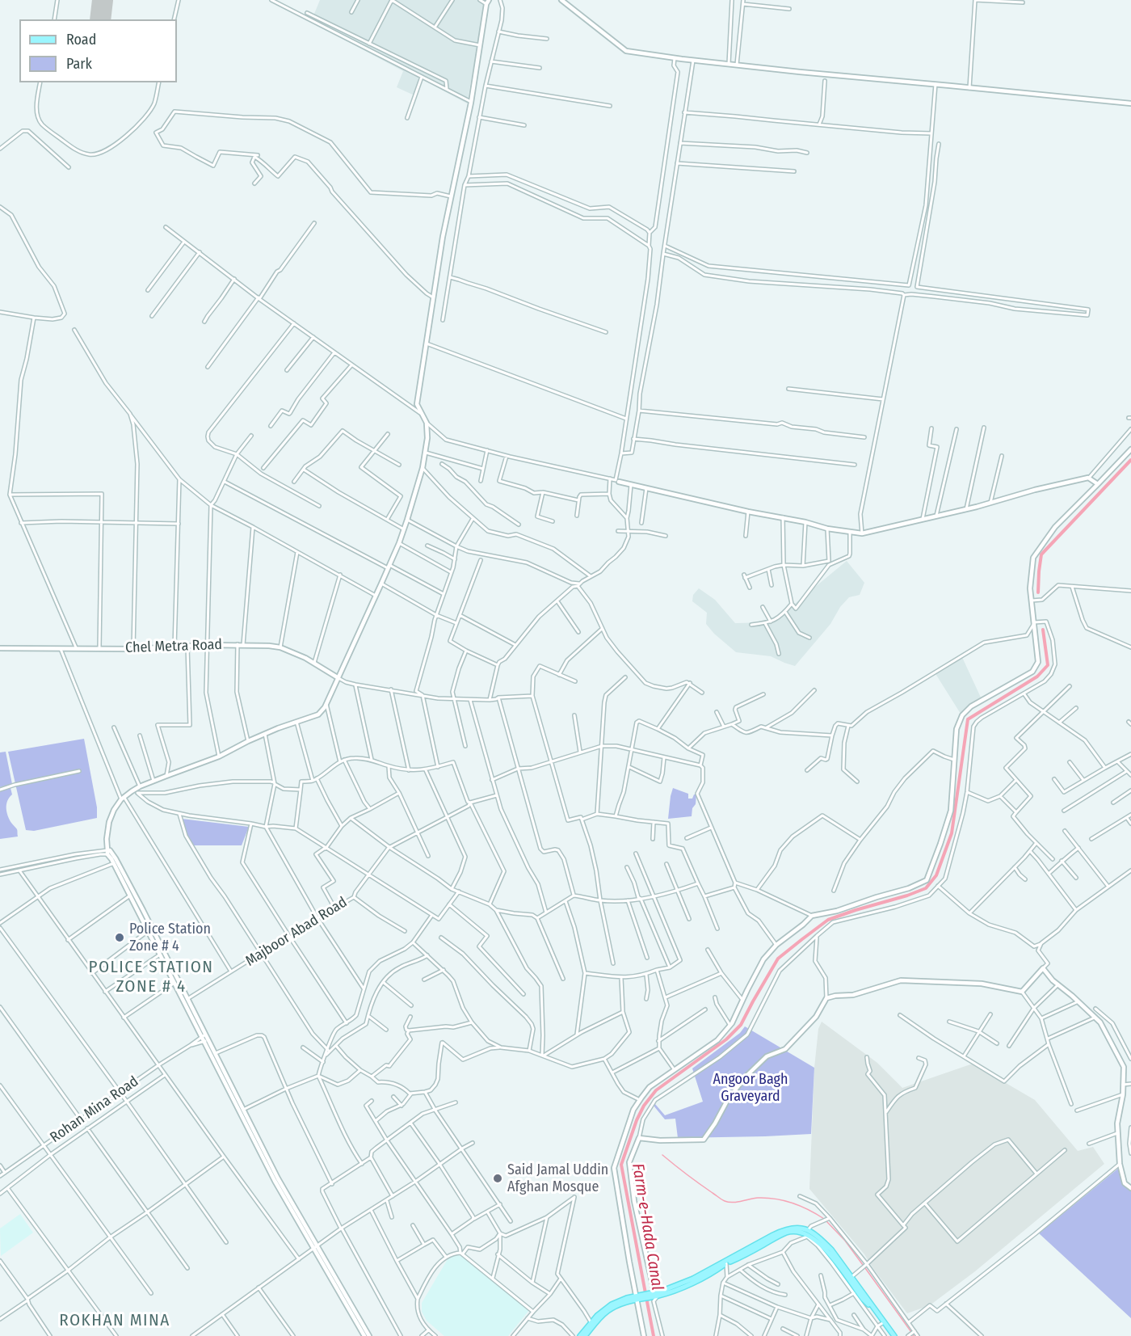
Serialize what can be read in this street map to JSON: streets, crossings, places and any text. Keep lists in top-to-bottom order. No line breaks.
{"streets":{"street":["Chel Metra Road","Majboor Abad Road","Rohan Mina Road"]},"districts":["POLICE STATION ZONE # 4","ROKHAN MINA"],"water":["Farm-e-Hada Canal"],"parks":["Angoor Bagh Graveyard"],"places":["Police Station Zone # 4","Said Jamal Uddin Afghan Mosque"],"legend":["Road","Park"]}
